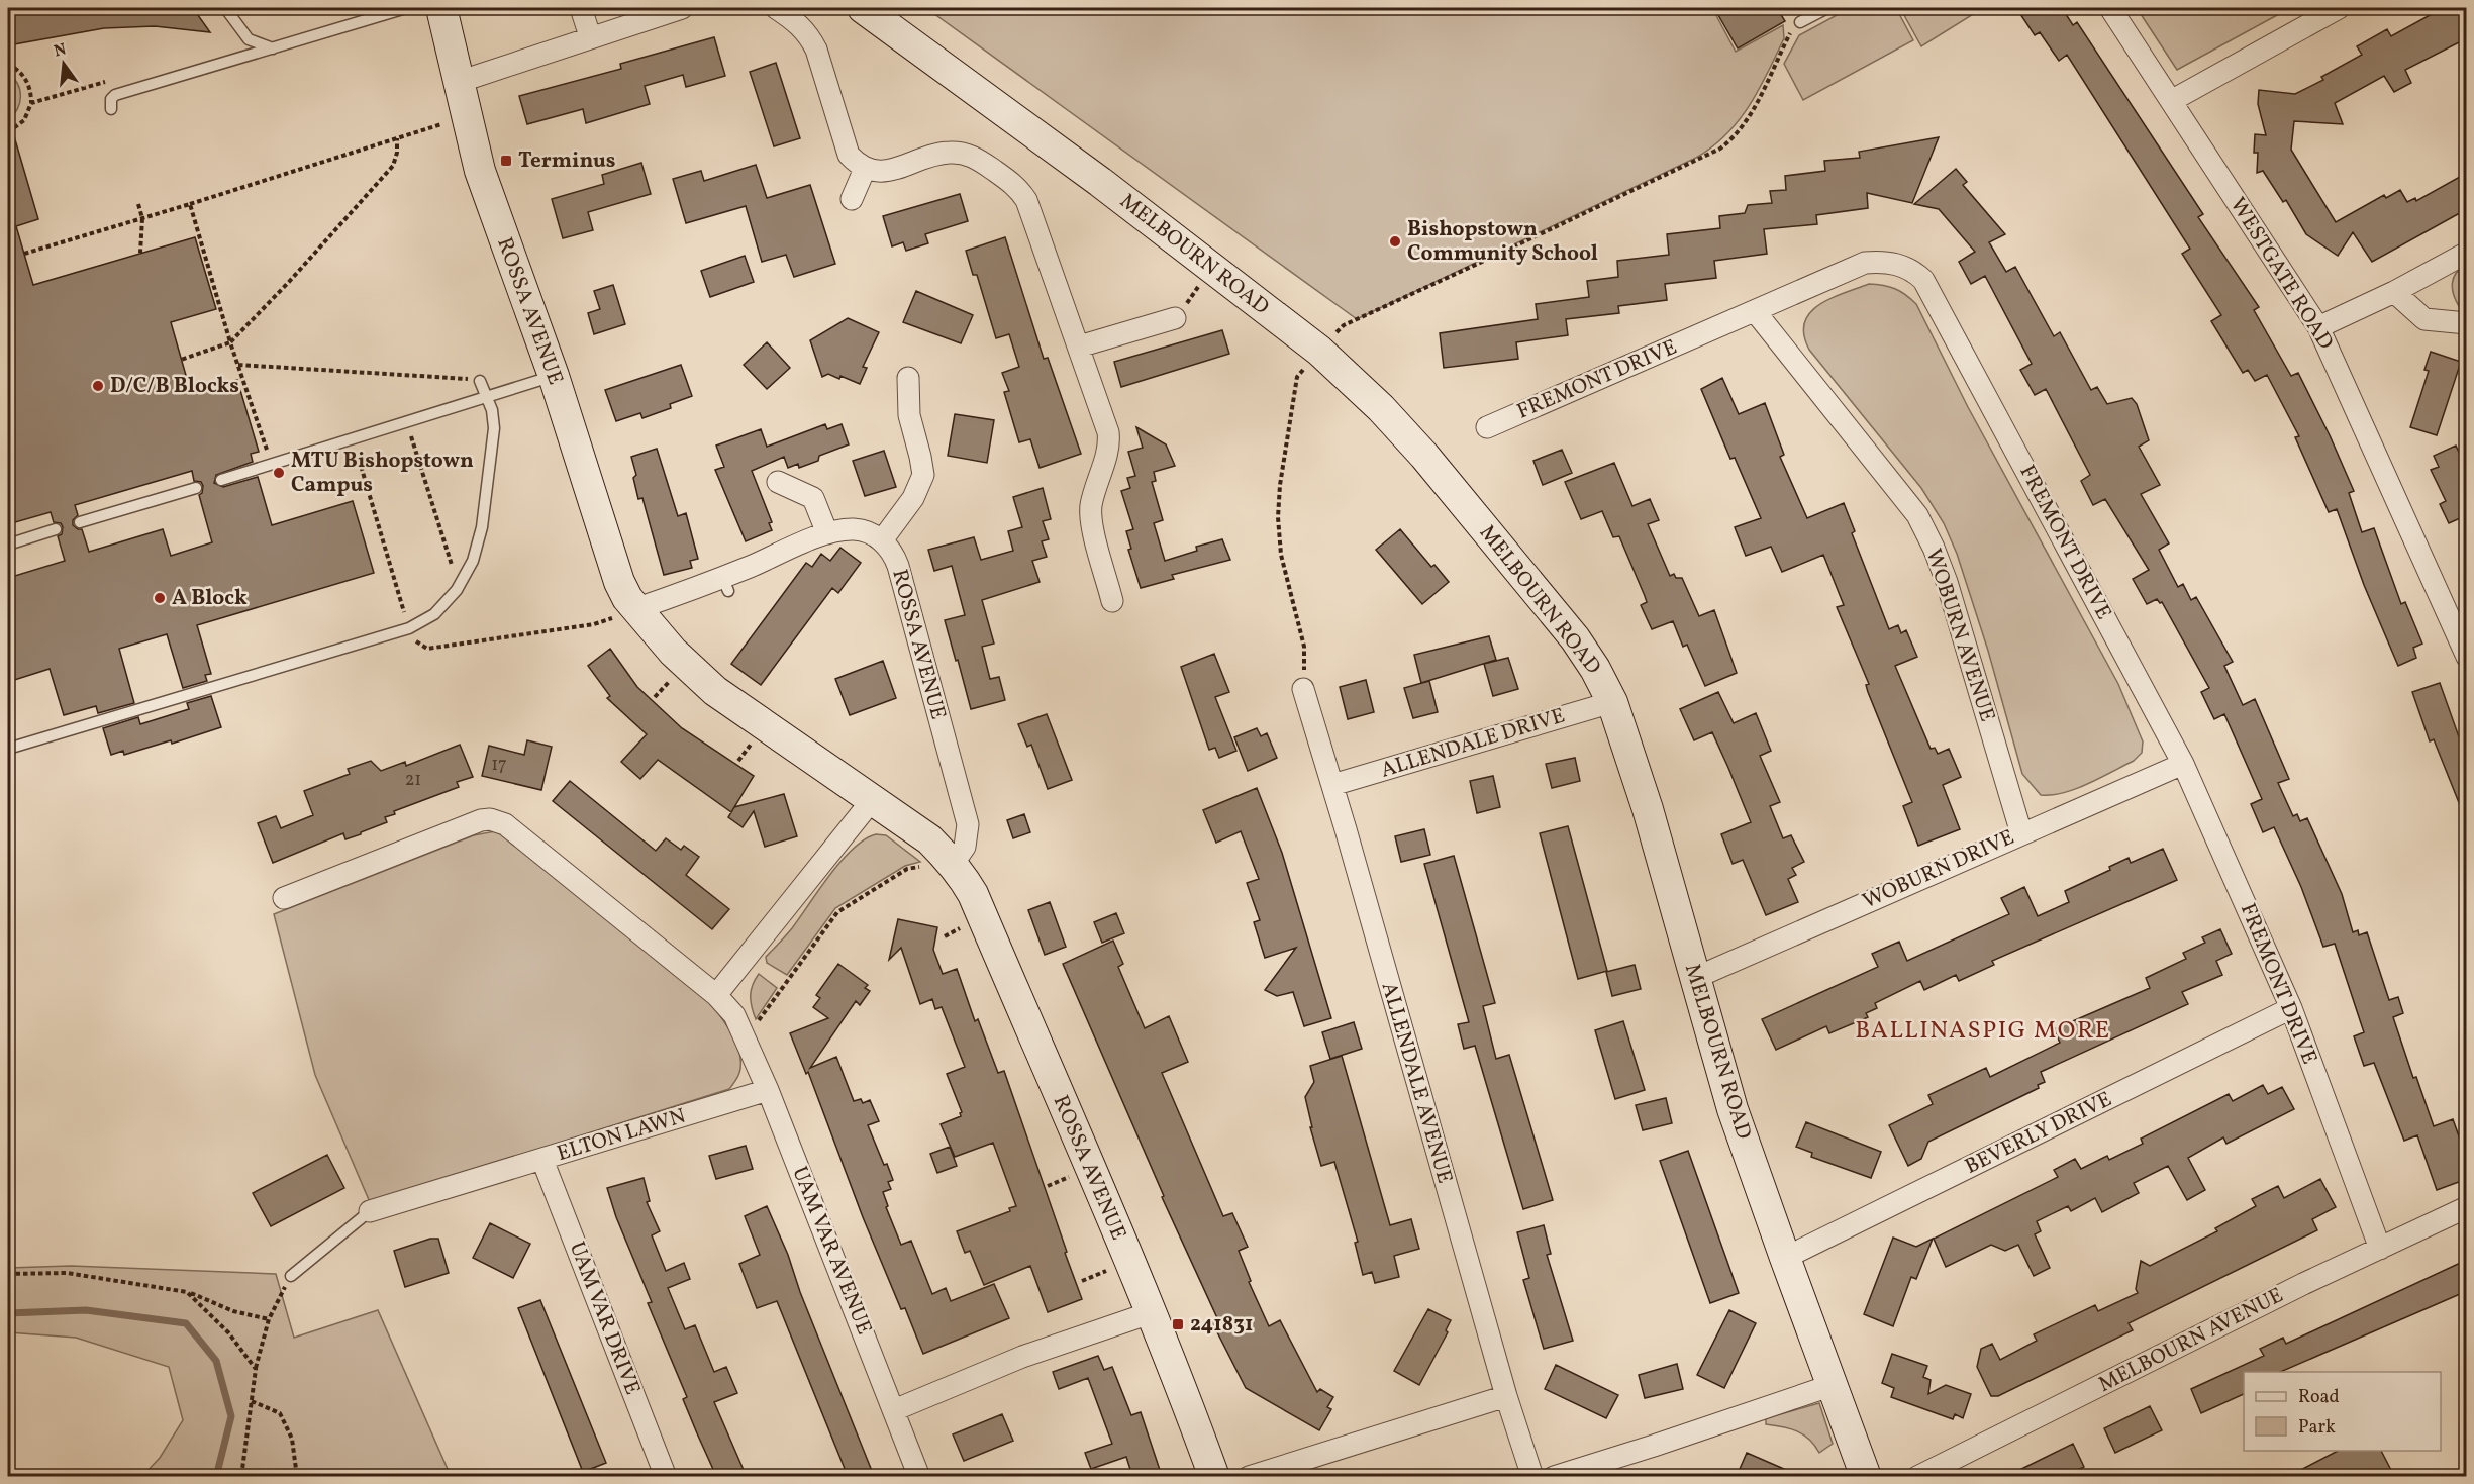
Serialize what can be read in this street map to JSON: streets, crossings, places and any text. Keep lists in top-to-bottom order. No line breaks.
{"streets":{"street":["MELBOURN ROAD","WESTGATE ROAD","ROSSA AVENUE","FREMONT DRIVE","WOBURN AVENUE","ALLENDALE DRIVE","WOBURN DRIVE","ALLENDALE AVENUE","BEVERLY DRIVE","ELTON LAWN","UAM VAR AVENUE","UAM VAR DRIVE","MELBOURN AVENUE"]},"crossings":[["MELBOURN ROAD","ALLENDALE DRIVE"],["MELBOURN ROAD","WOBURN DRIVE"],["MELBOURN ROAD","BEVERLY DRIVE"],["FREMONT DRIVE","WOBURN AVENUE"],["FREMONT DRIVE","WOBURN DRIVE"],["FREMONT DRIVE","BEVERLY DRIVE"],["FREMONT DRIVE","MELBOURN AVENUE"],["WOBURN AVENUE","WOBURN DRIVE"],["ALLENDALE DRIVE","ALLENDALE AVENUE"],["ELTON LAWN","UAM VAR AVENUE"],["ELTON LAWN","UAM VAR DRIVE"]],"districts":["BALLINASPIG MORE"],"places":{"transit":["Terminus","241831"],"other":["Bishopstown Community School","D/C/B Blocks","MTU Bishopstown Campus","A Block"]},"house_numbers":["17","21"],"legend":["Road","Park"],"north":"top"}
